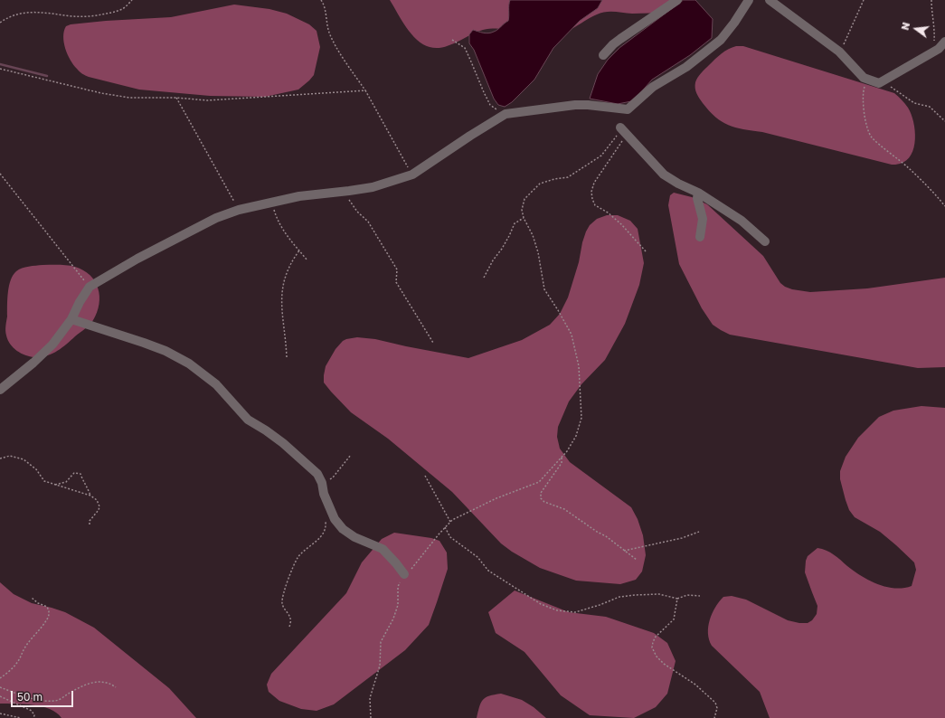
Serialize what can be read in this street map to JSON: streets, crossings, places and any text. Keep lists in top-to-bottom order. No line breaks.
{"scale_bar":"50 m","north":"left"}
